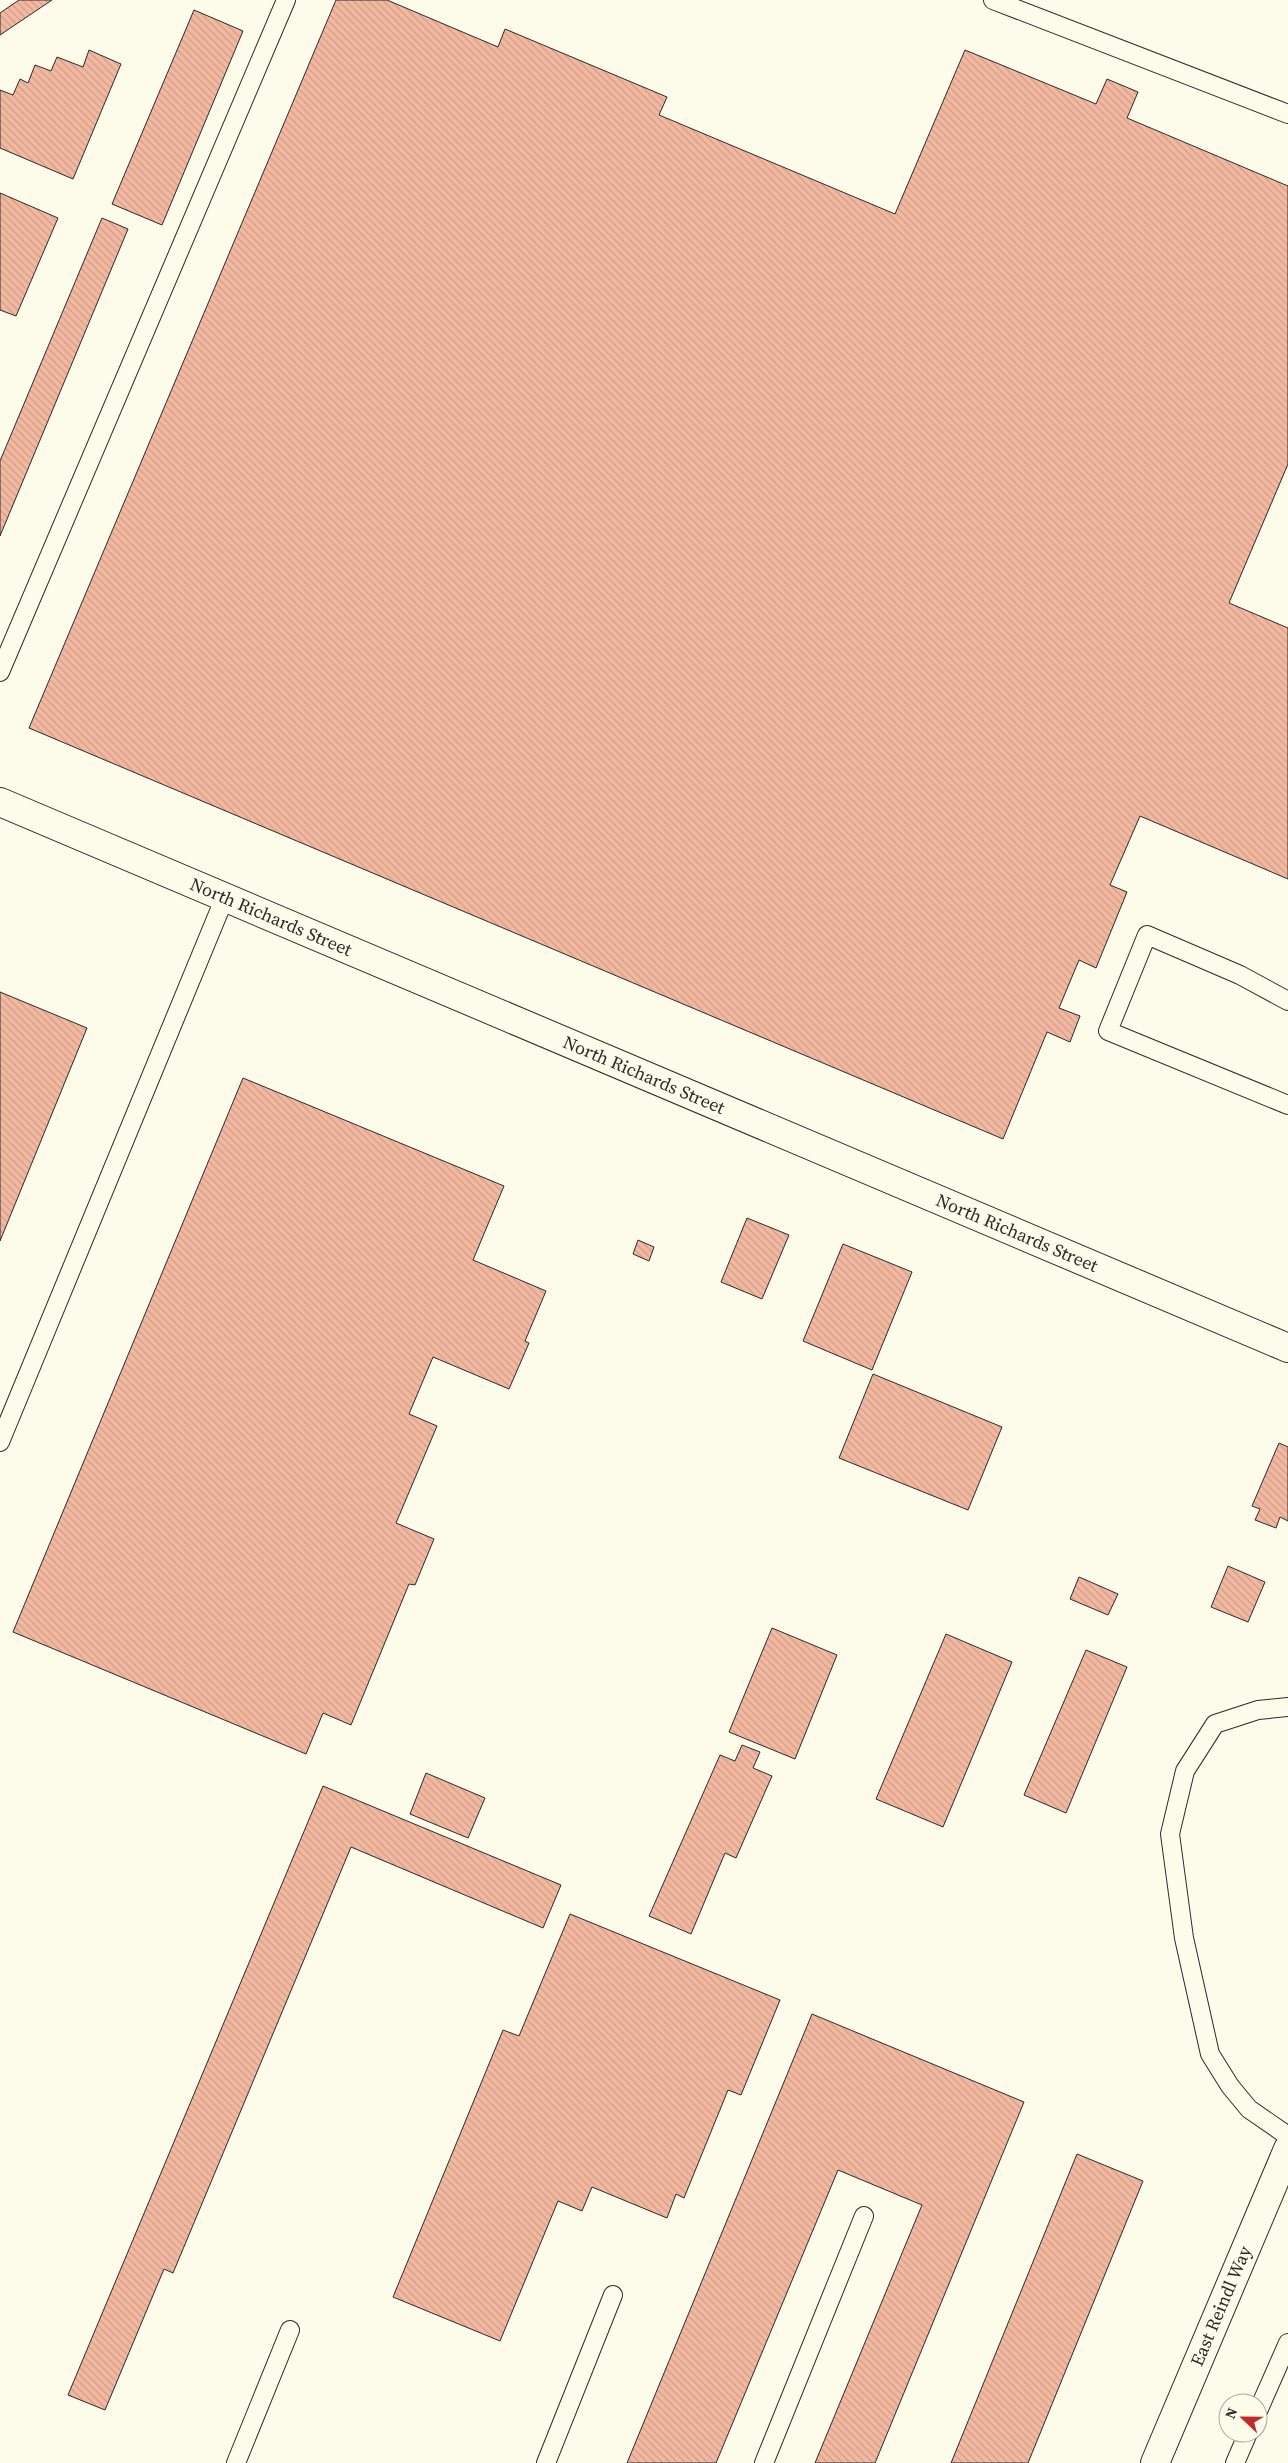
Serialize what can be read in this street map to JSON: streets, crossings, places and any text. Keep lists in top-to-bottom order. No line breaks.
{"streets":{"street":["North Richards Street","East Reindl Way"]},"north":"left"}
